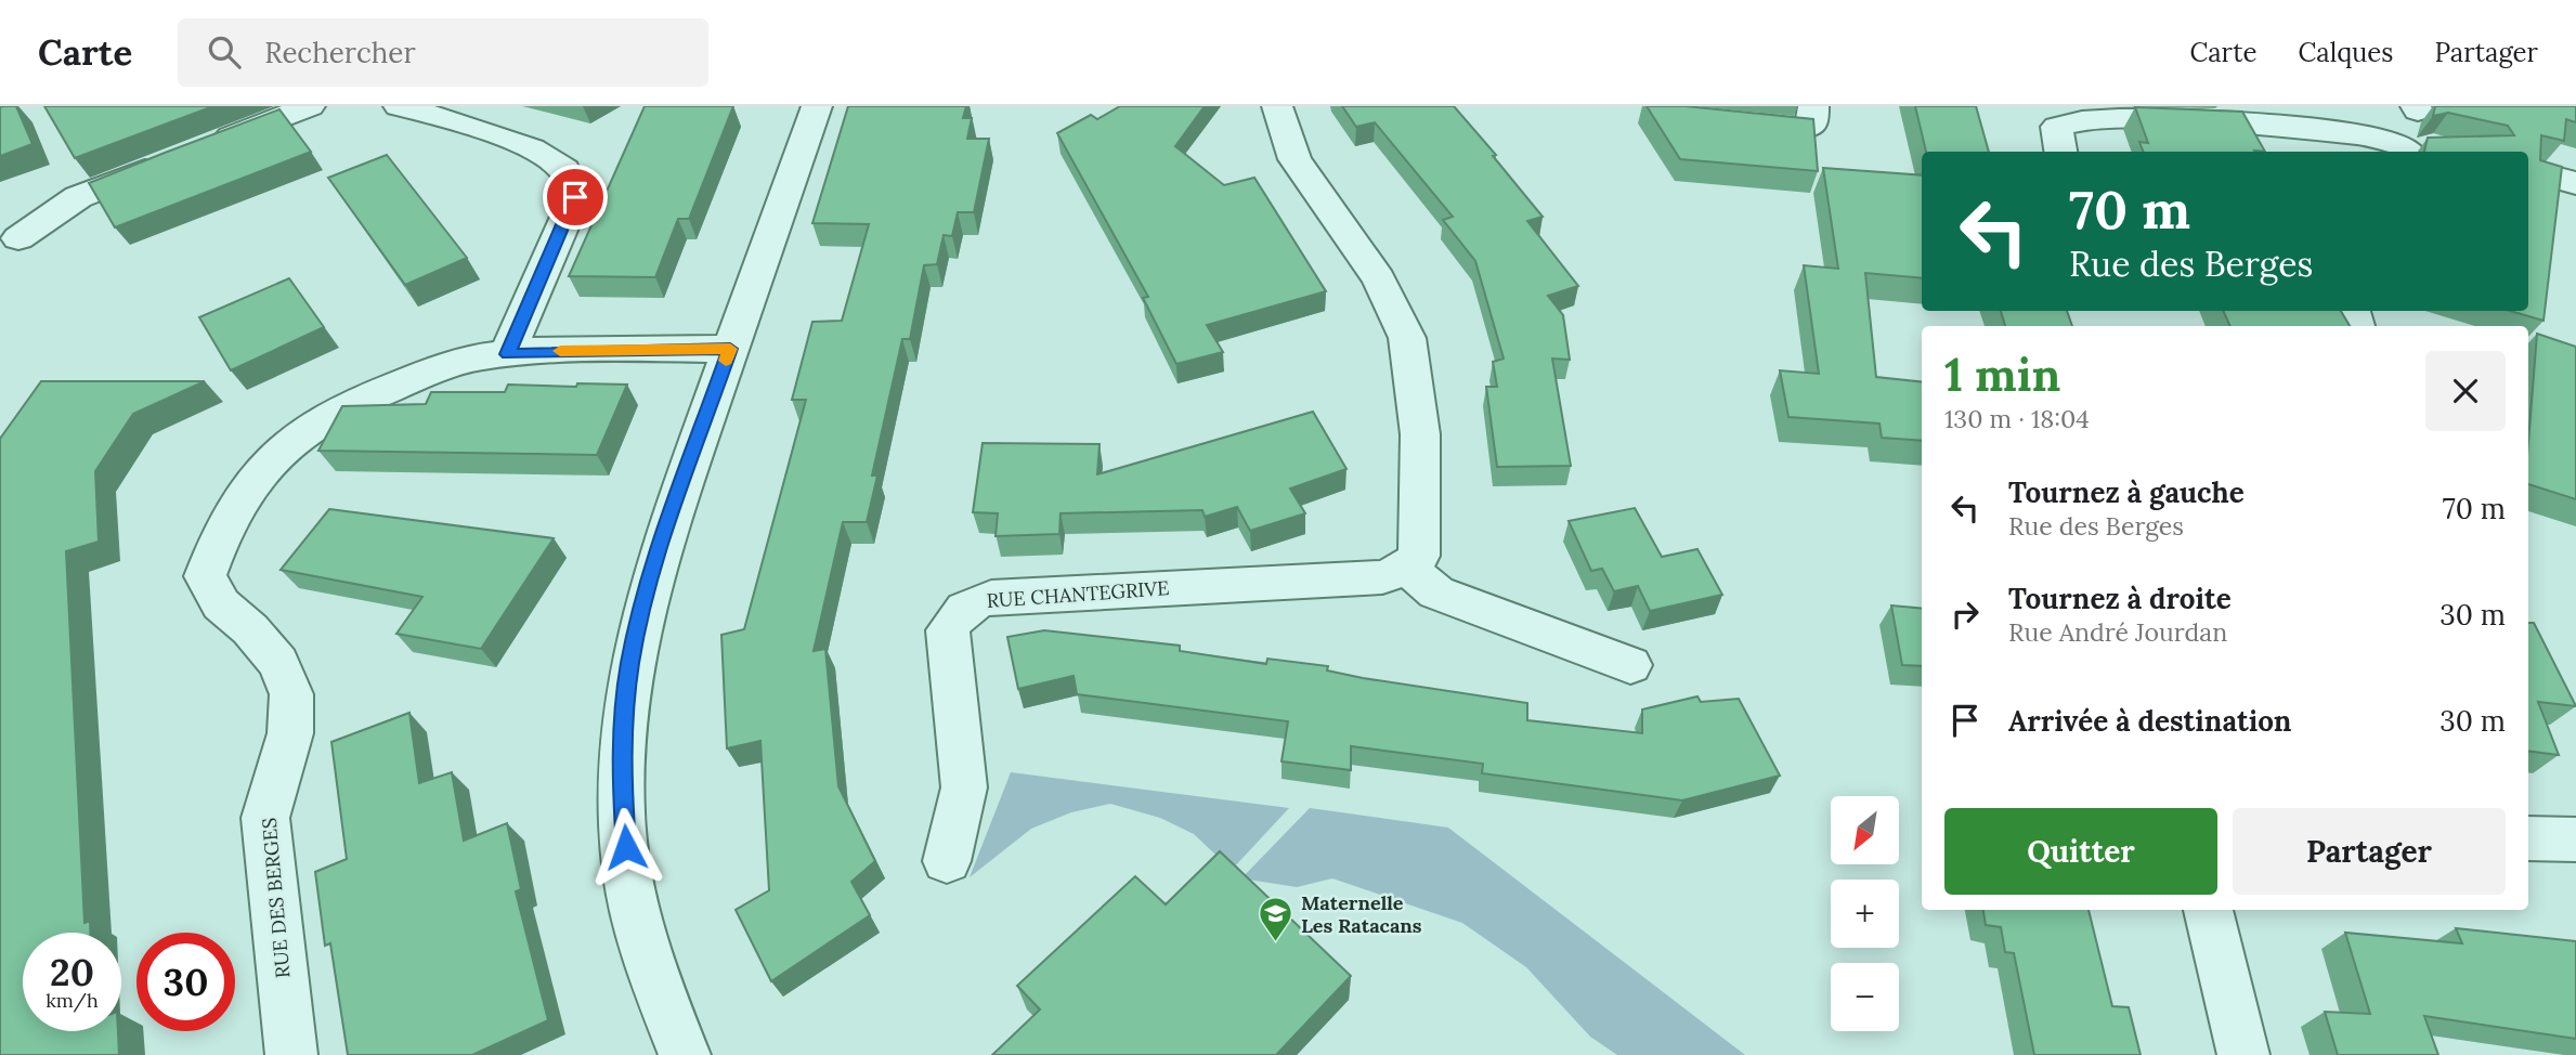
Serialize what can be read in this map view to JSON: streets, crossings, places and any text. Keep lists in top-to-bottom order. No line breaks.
{"streets":{"street":["RUE CHANTEGRIVE","RUE DES BERGES"]},"places":{"school or university":["Maternelle Les Ratacans"]},"north":"bottom left","page":{"header":"Carte","search":"Rechercher","nav":["Carte","Calques","Partager"],"turn":["70 m","Rue des Berges"],"heading":["1 min","130 m · 18:04"],"list":[{"name":"Tournez à gauche","note":"Rue des Berges","value":"70 m"},{"name":"Tournez à droite","note":"Rue André Jourdan","value":"30 m"},{"name":"Arrivée à destination","value":"30 m"}],"buttons":["Quitter","Partager"],"map_buttons":["+","−"],"speed":"20 km/h","limit":"30"}}
